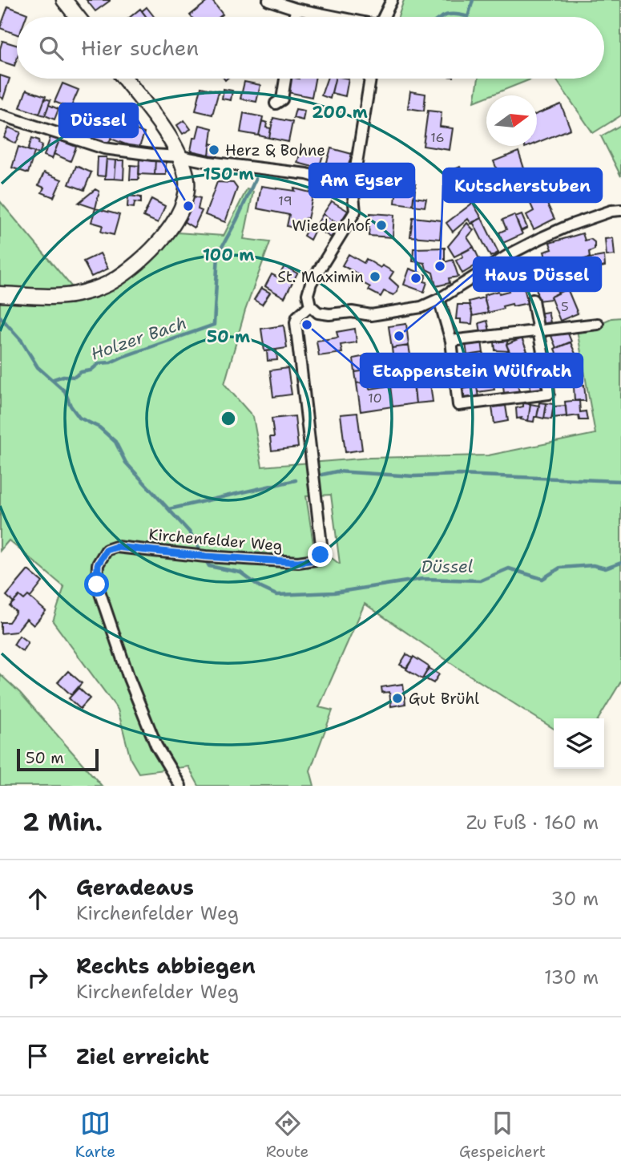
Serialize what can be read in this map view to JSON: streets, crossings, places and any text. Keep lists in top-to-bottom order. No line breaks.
{"streets":{"street":["Kirchenfelder Weg"]},"water":["Holzer Bach","Düssel"],"places":["Herz & Bohne","Düssel","Wiedenhof","Kutscherstuben","St. Maximin","Am Eyser","Etappenstein Wülfrath","Haus Düssel","Gut Brühl"],"house_numbers":["16","19","5","10"],"scale_bar":"50 m","north":"right","page":{"search":"Hier suchen","scale":"50 m","heading":["2 Min.","Zu Fuß · 160 m"],"list":[["Geradeaus","Kirchenfelder Weg","30 m"],["Rechts abbiegen","Kirchenfelder Weg","130 m"],"Ziel erreicht"],"nav":["Karte","Route","Gespeichert"]},"rings":["200 m","150 m","100 m","50 m"]}
